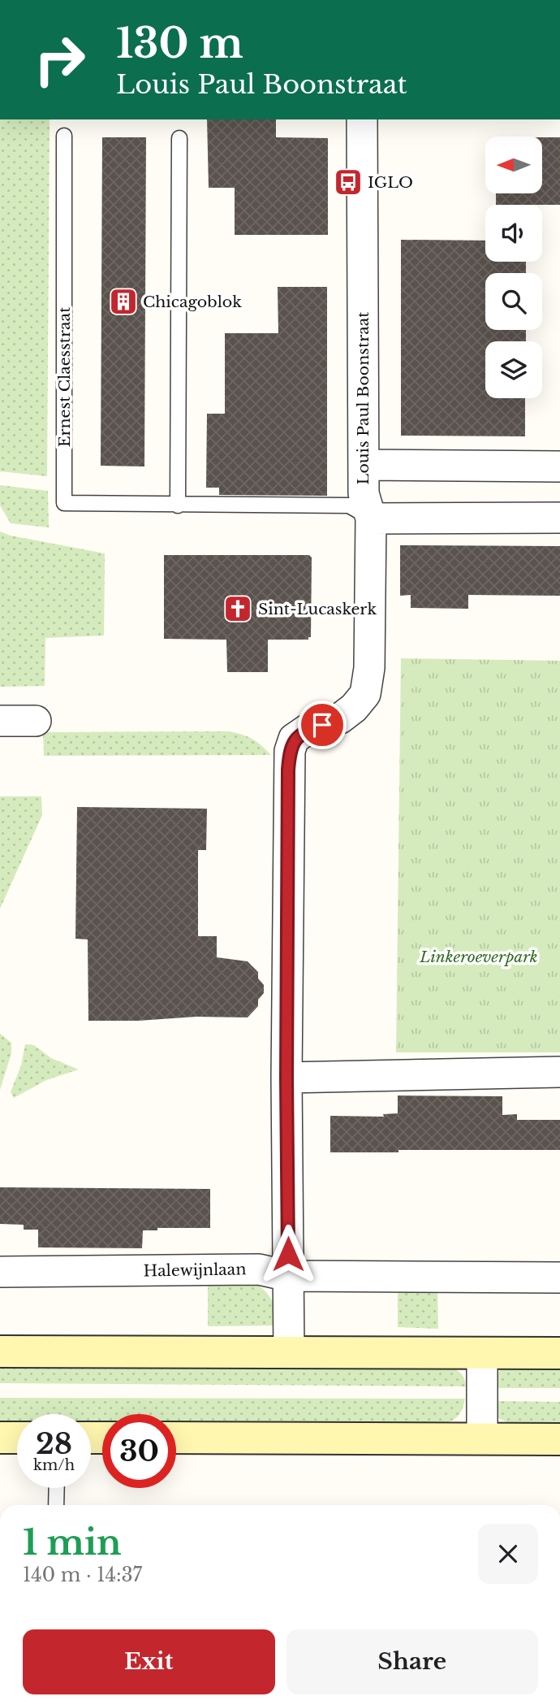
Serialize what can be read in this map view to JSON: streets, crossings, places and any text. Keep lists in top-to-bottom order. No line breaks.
{"streets":{"street":["Ernest Claesstraat","Louis Paul Boonstraat","Halewijnlaan"]},"crossings":[["Ernest Claesstraat","Louis Paul Boonstraat"],["Louis Paul Boonstraat","Halewijnlaan"]],"parks":["Linkeroeverpark"],"places":{"bus stop":["IGLO"],"building":["Chicagoblok"],"church":["Sint-Lucaskerk"]},"north":"left","page":{"turn":["130 m","Louis Paul Boonstraat"],"speed":"28 km/h","limit":"30","heading":["1 min","140 m · 14:37"],"buttons":["Exit","Share"]}}
